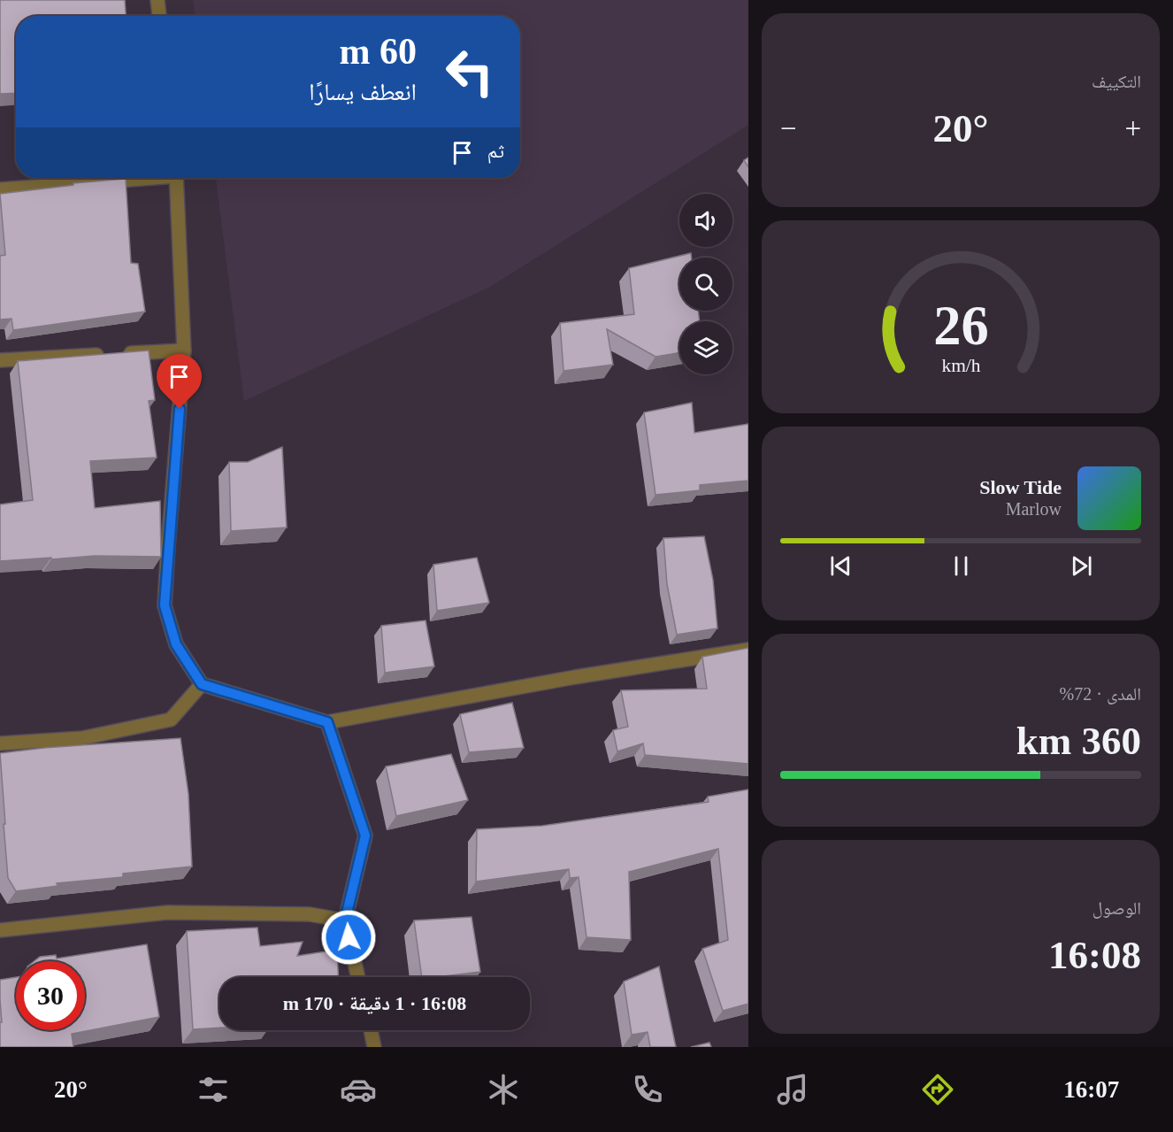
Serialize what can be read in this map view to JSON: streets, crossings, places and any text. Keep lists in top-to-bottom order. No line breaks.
{"page":{"tile":["التكييف",["المدى · 72%","360 km"],["الوصول","16:08"]],"turn":["60 m","انعطف يسارًا"],"heat":["−","20°","+"],"then":"ثم","song":["Slow Tide","Marlow"],"limit":"30","trip":"16:08 · 1 دقيقة · 170 m","tabs":["16:07","20°"],"gauge":["26","km/h"]}}
